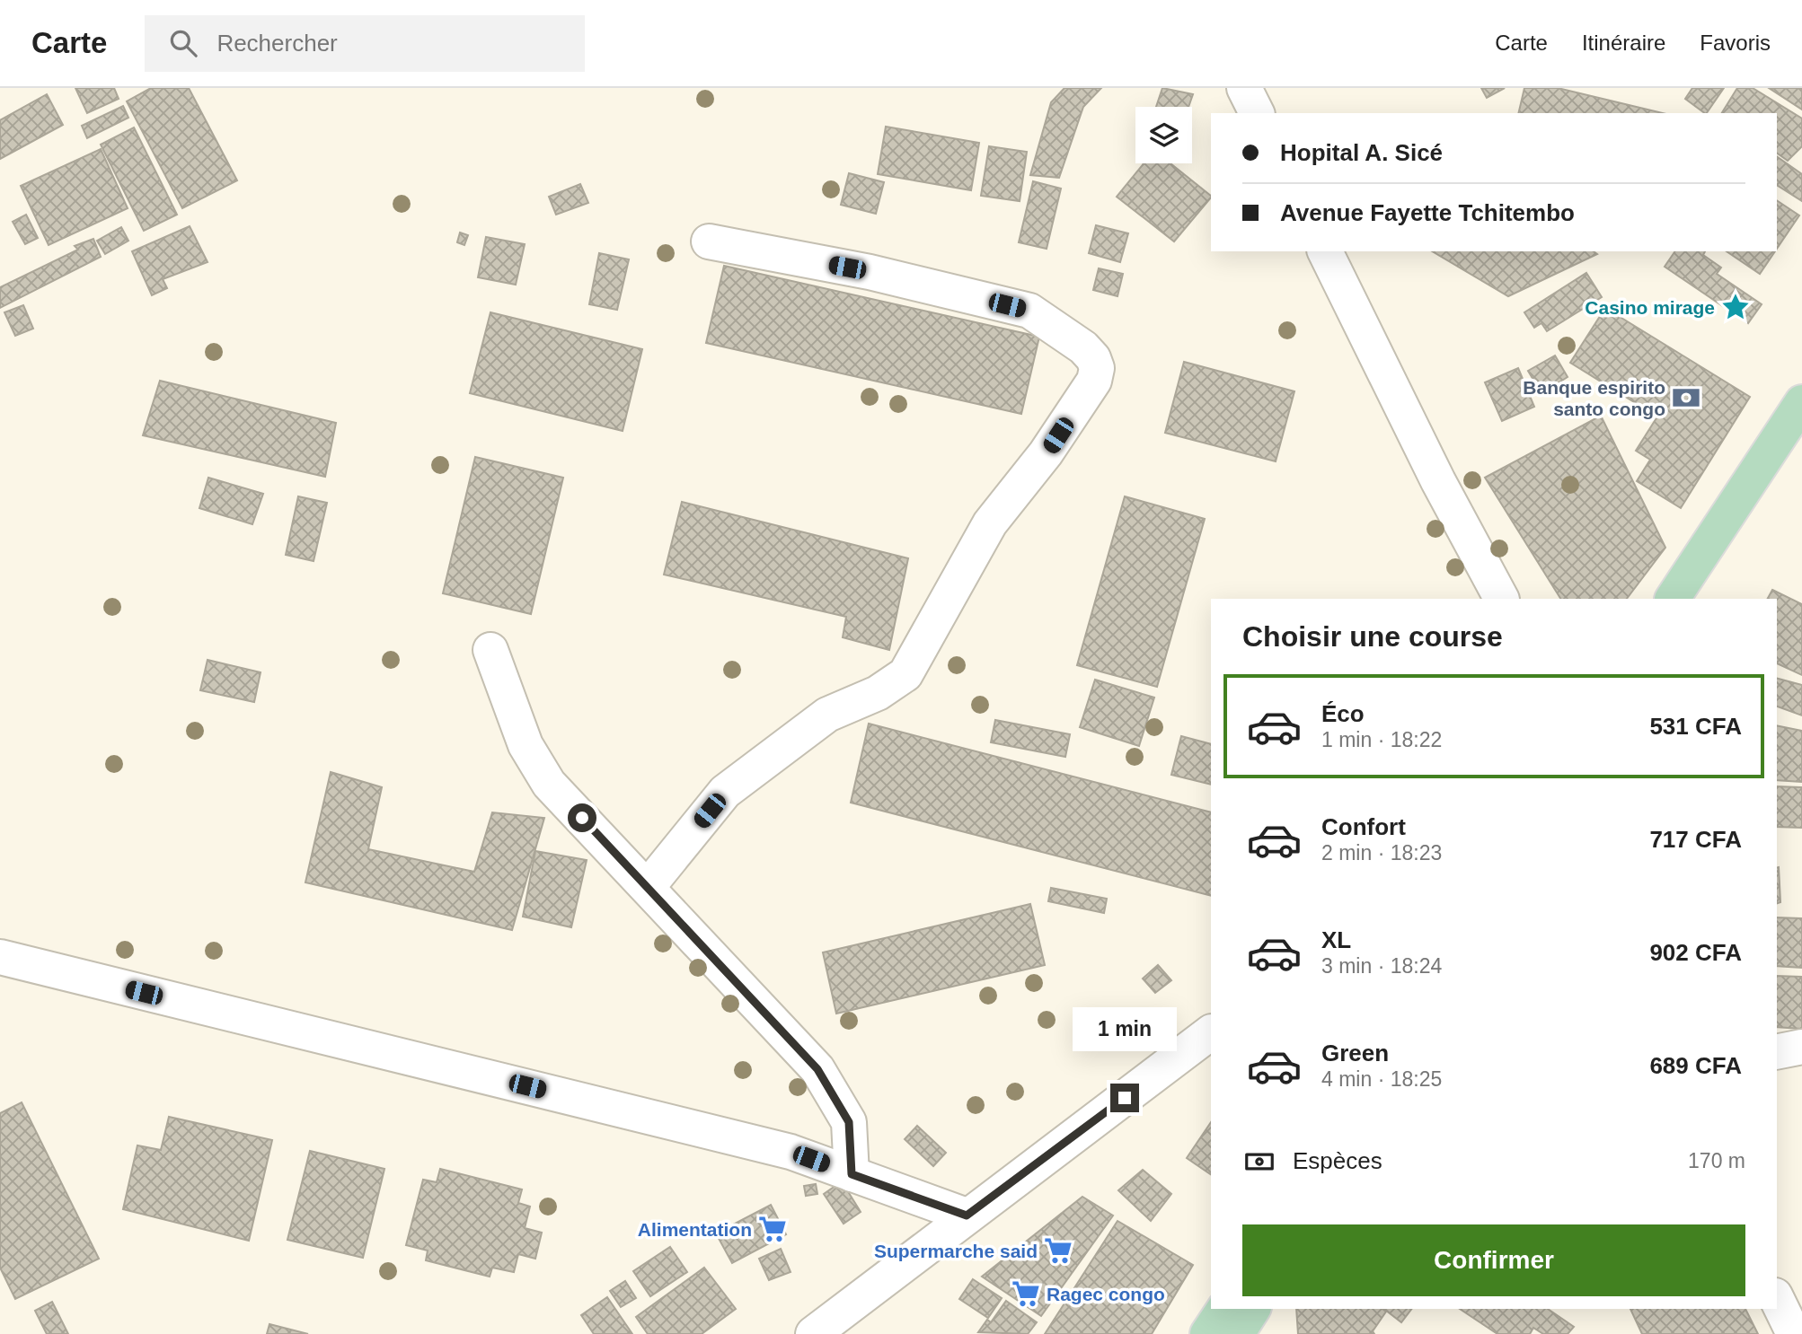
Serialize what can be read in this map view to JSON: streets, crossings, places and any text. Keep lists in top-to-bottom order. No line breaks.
{"places":{"place":["Casino mirage"],"bank":["Banque espirito santo congo"],"supermarket":["Alimentation","Supermarche said","Ragec congo"]},"page":{"header":"Carte","search":"Rechercher","nav":["Carte","Itinéraire","Favoris"],"banner":["Hopital A. Sicé","Avenue Fayette Tchitembo"],"heading":"Choisir une course","list":[{"name":"Éco","note":"1 min · 18:22","value":"531 CFA"},{"name":"Confort","note":"2 min · 18:23","value":"717 CFA"},{"name":"XL","note":"3 min · 18:24","value":"902 CFA"},{"name":"Green","note":"4 min · 18:25","value":"689 CFA"}],"bubble":"1 min","pay":["Espèces","170 m"],"buttons":"Confirmer"}}
